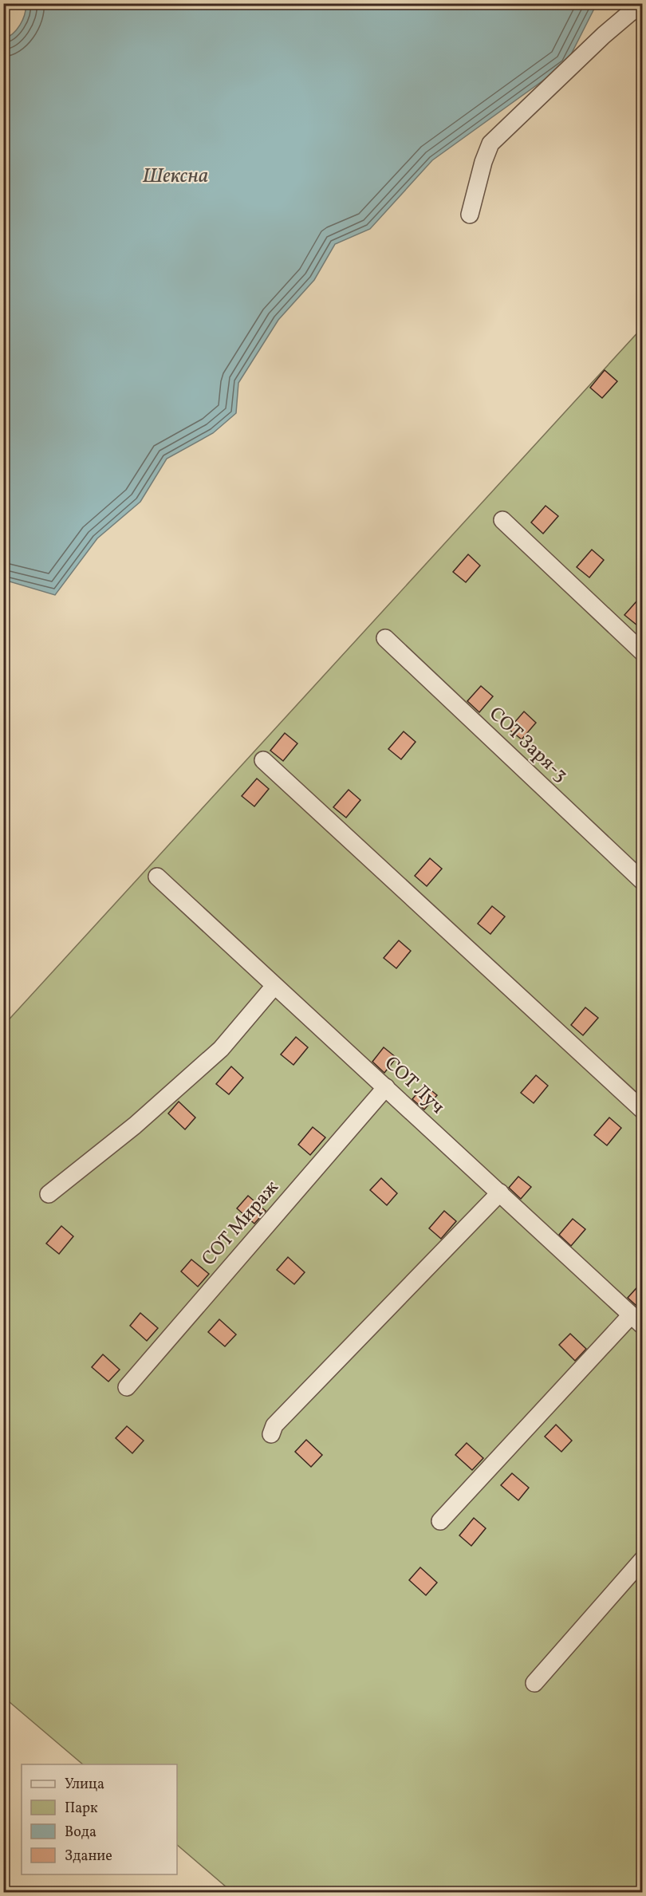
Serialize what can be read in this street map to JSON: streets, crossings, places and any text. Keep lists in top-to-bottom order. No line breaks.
{"streets":{"street":["СОТ Заря-3","СОТ Луч","СОТ Мираж"]},"crossings":[["СОТ Луч","СОТ Мираж"]],"water":["Шексна"],"legend":["Улица","Парк","Вода","Здание"]}
